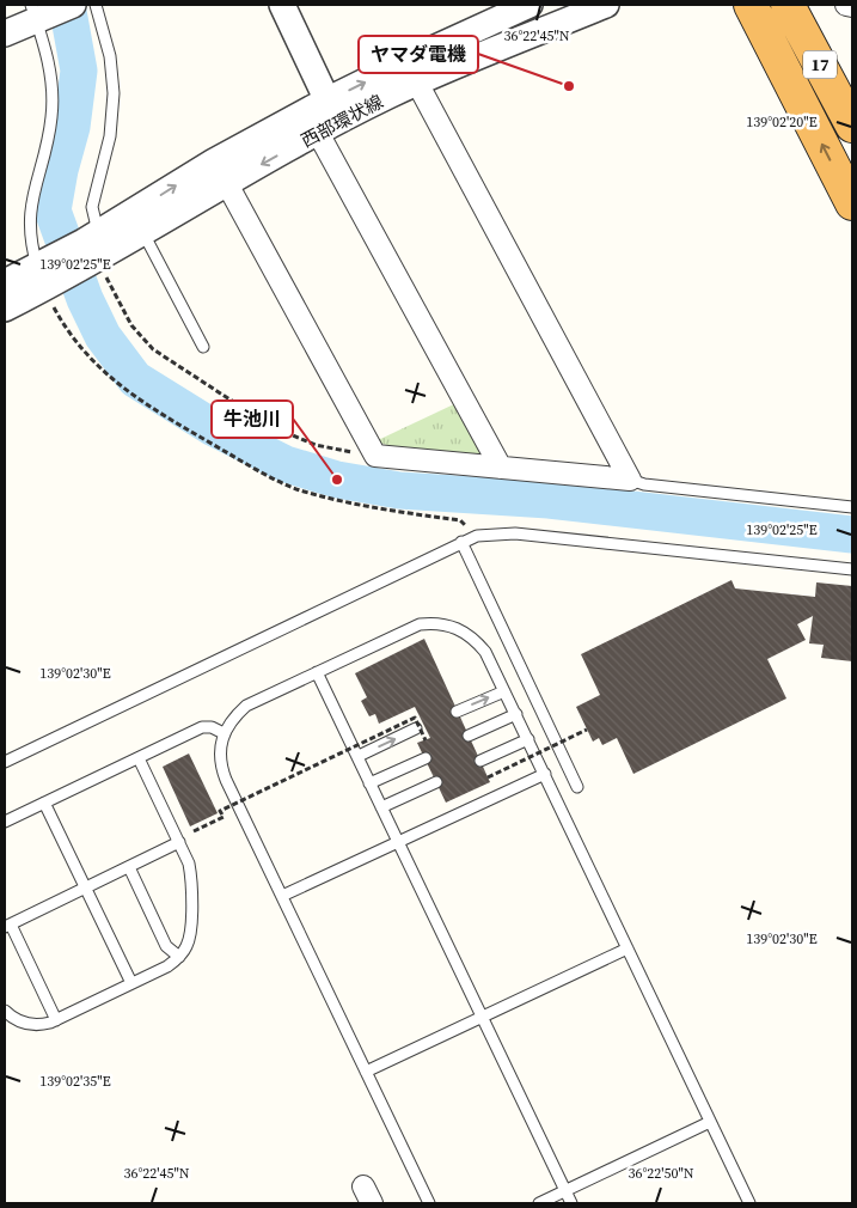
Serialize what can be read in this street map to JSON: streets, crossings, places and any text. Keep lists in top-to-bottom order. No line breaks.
{"streets":{"highway":["17"],"street":["西部環状線"]},"places":["ヤマダ電機","牛池川"],"coordinates":["36°22'45\"N","139°02'20\"E","139°02'25\"E","139°02'30\"E","139°02'35\"E","36°22'50\"N"]}
